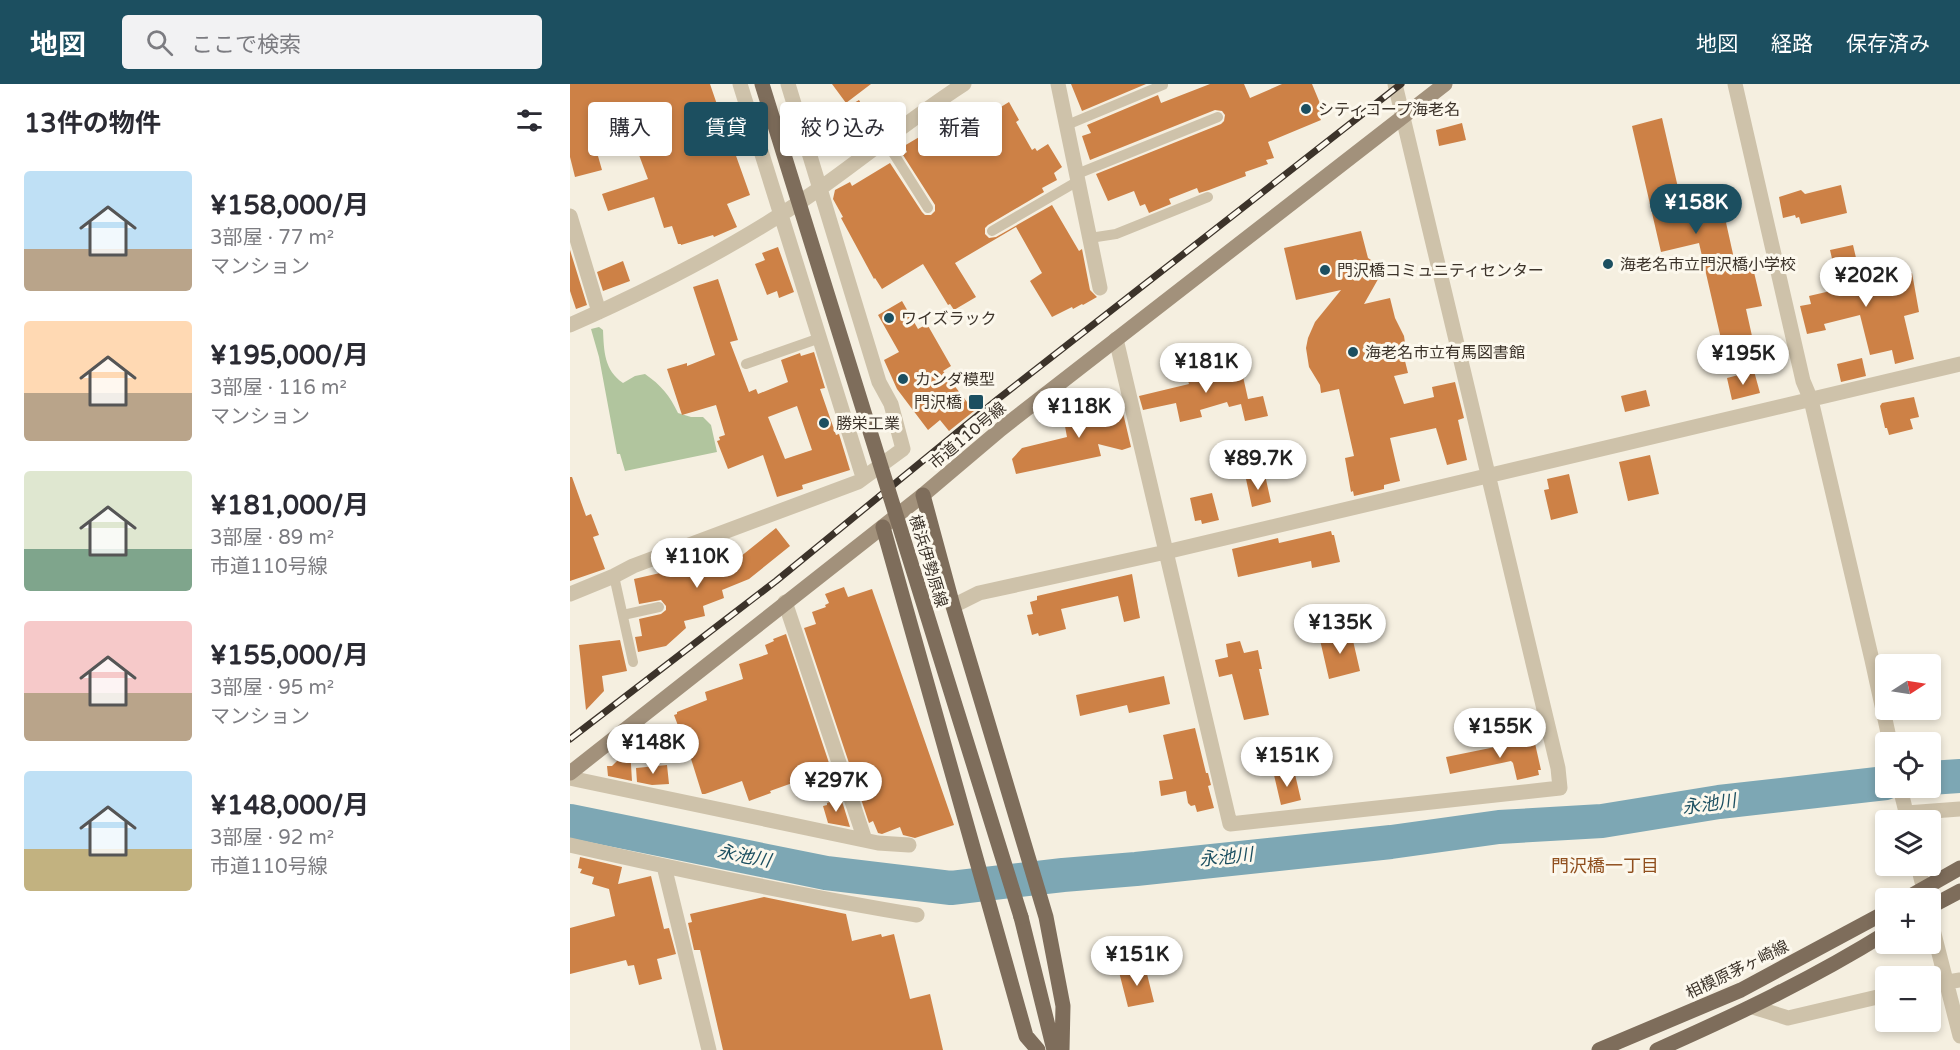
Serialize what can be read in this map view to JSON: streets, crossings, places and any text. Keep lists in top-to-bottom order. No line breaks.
{"streets":{"main road":["横浜伊勢原線","相模原茅ヶ崎線"],"street":["市道110号線"]},"districts":["門沢橋一丁目"],"water":["永池川"],"places":{"other":["シティコープ海老名","海老名市立門沢橋小学校","門沢橋コミュニティセンター","ワイズラック","海老名市立有馬図書館","カンダ模型","勝栄工業"],"transit":["門沢橋"]},"north":"right","page":{"header":"地図","search":"ここで検索","nav":["地図","経路","保存済み"],"heading":"13件の物件","chip":["購入","賃貸","絞り込み","新着"],"list":[{"name":"¥158,000/月","note":"3部屋 · 77 m² · マンション"},{"name":"¥195,000/月","note":"3部屋 · 116 m² · マンション"},{"name":"¥181,000/月","note":"3部屋 · 89 m² · 市道110号線"},{"name":"¥155,000/月","note":"3部屋 · 95 m² · マンション"},{"name":"¥148,000/月","note":"3部屋 · 92 m² · 市道110号線"}],"price":["¥158K","¥202K","¥195K","¥181K","¥118K","¥89.7K","¥110K","¥135K","¥155K","¥148K","¥151K","¥297K","¥151K"],"map_buttons":["+","−"]}}
